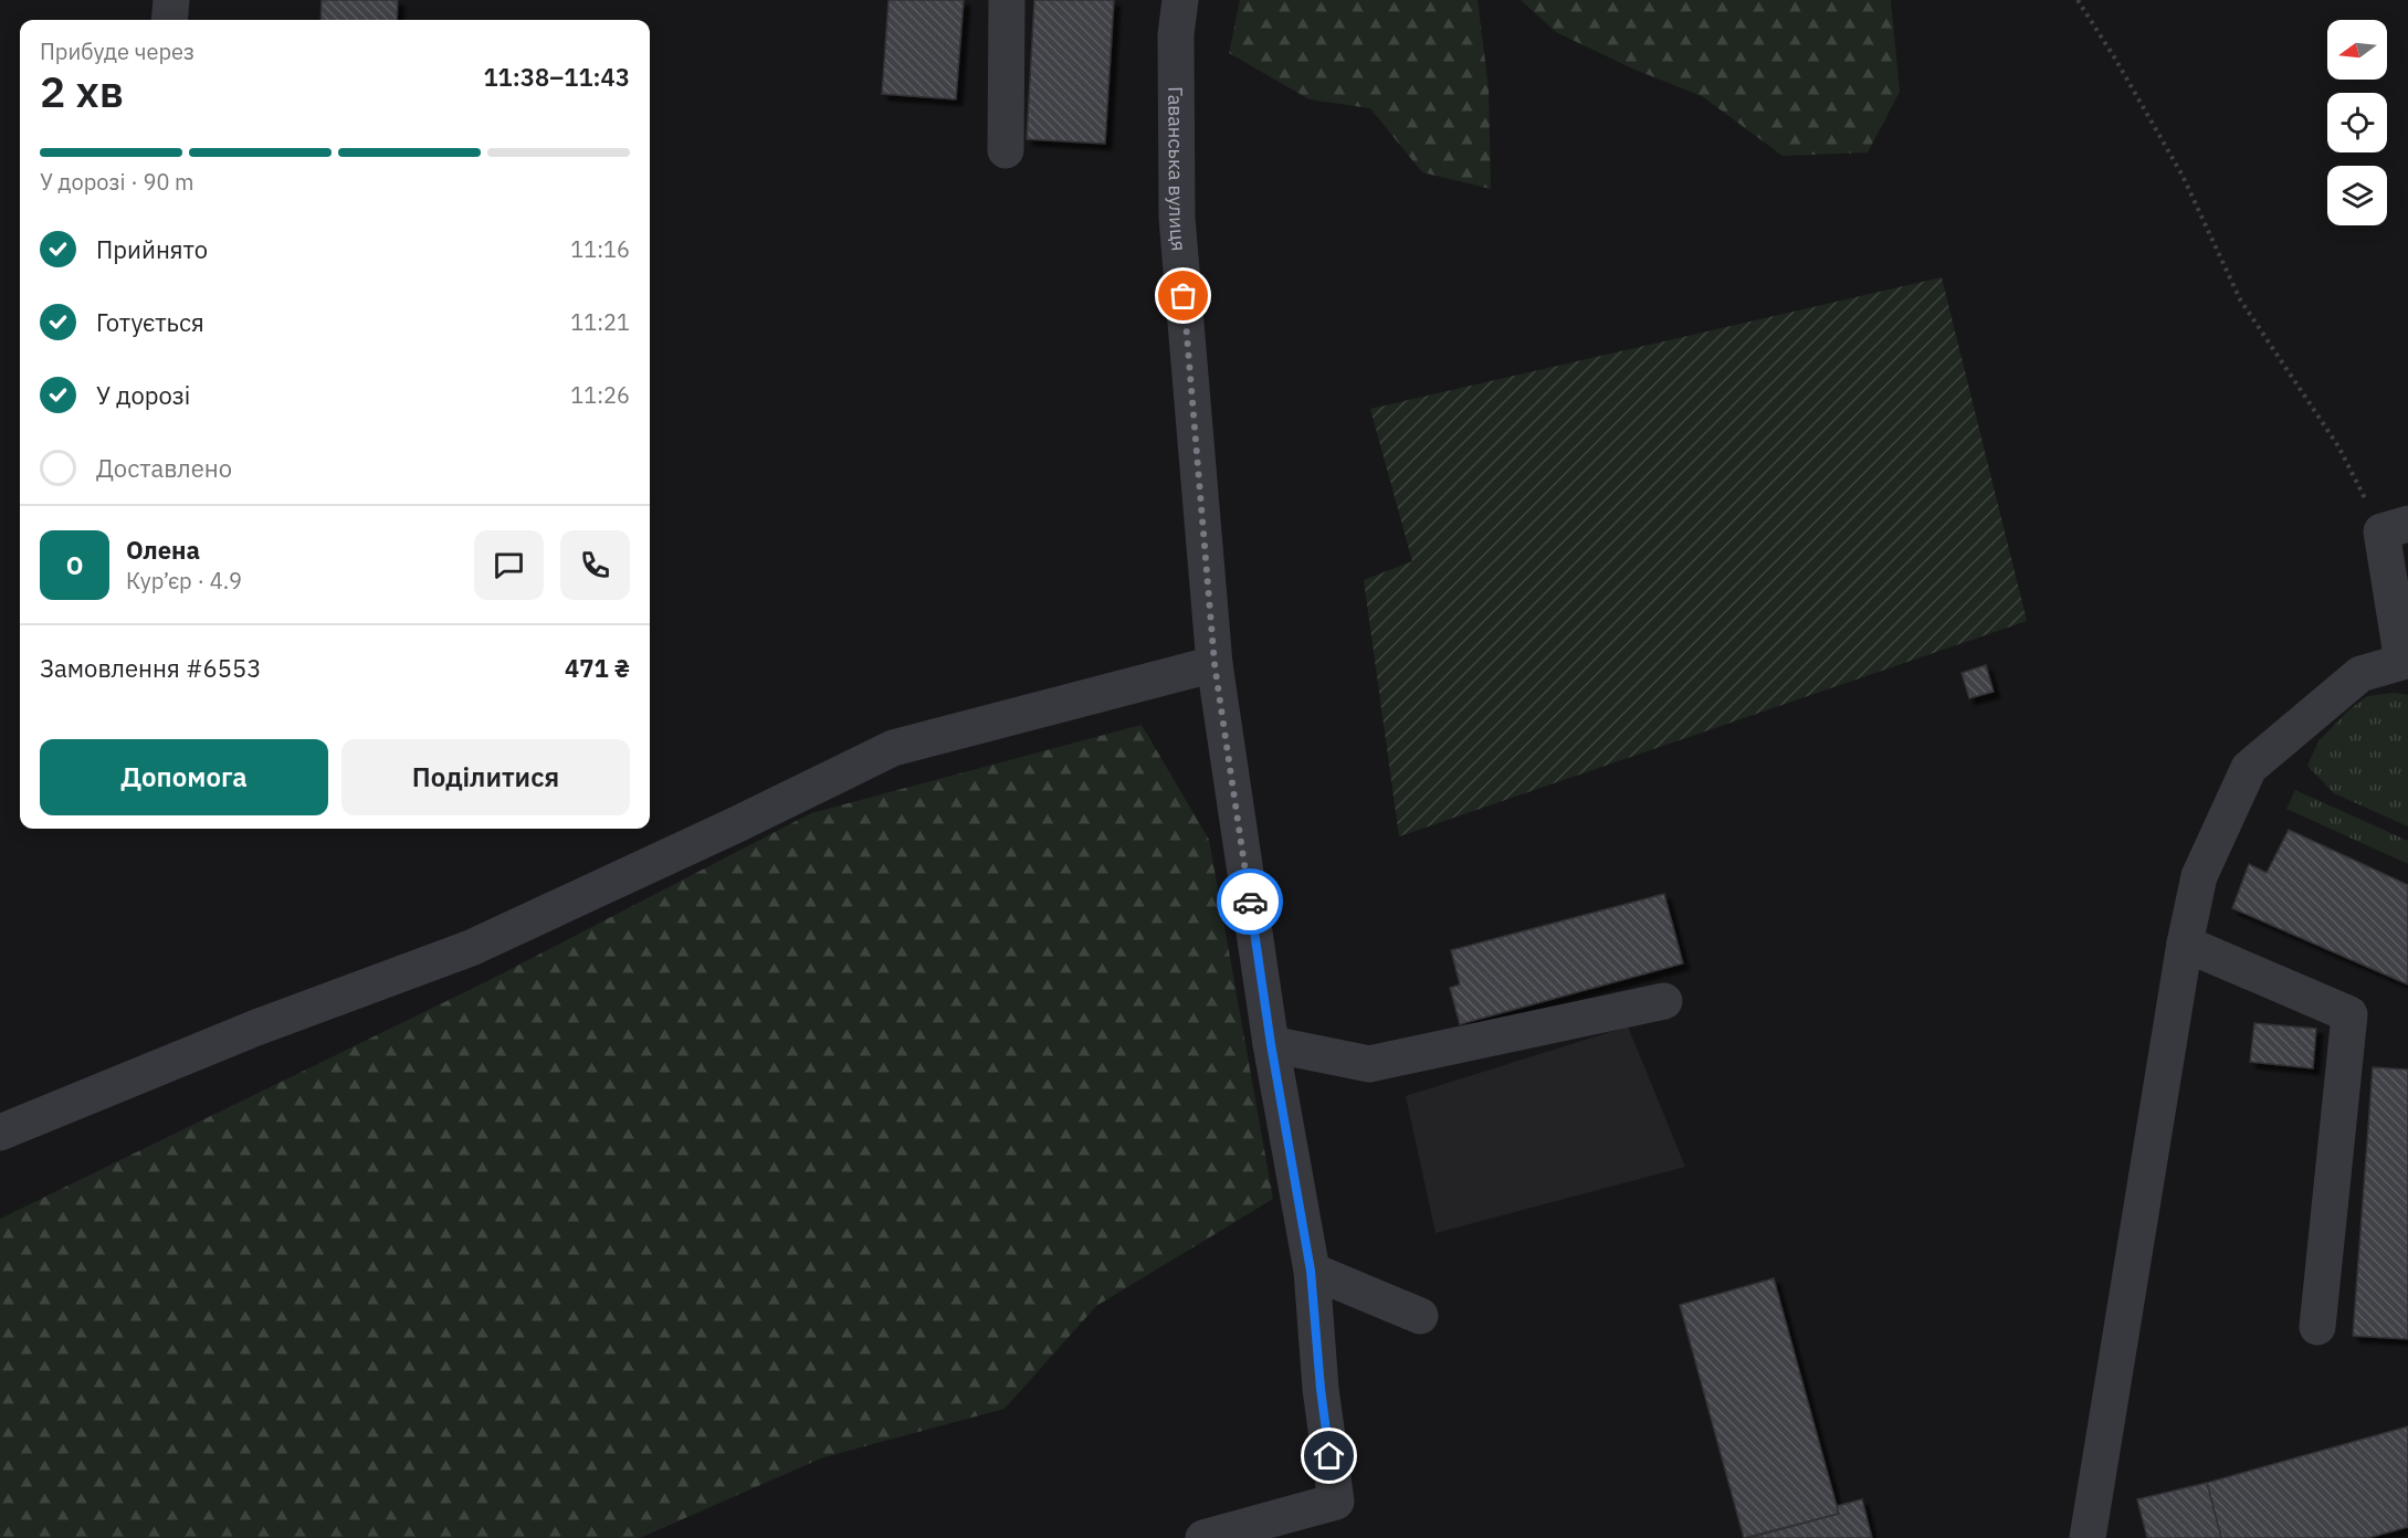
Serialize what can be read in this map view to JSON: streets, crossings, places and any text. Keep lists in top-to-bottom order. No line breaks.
{"streets":{"lane":["Гаванська вулиця"]},"north":"left","page":{"heading":["2 хв","Прибуде через","11:38–11:43"],"panel":["Олена","Кур’єр · 4.9","Замовлення #6553","471 ₴"],"bar":"У дорозі · 90 m","list":[["Прийнято","11:16"],["Готується","11:21"],["У дорозі","11:26"],"Доставлено"],"round":"О","buttons":["Допомога","Поділитися"]}}
